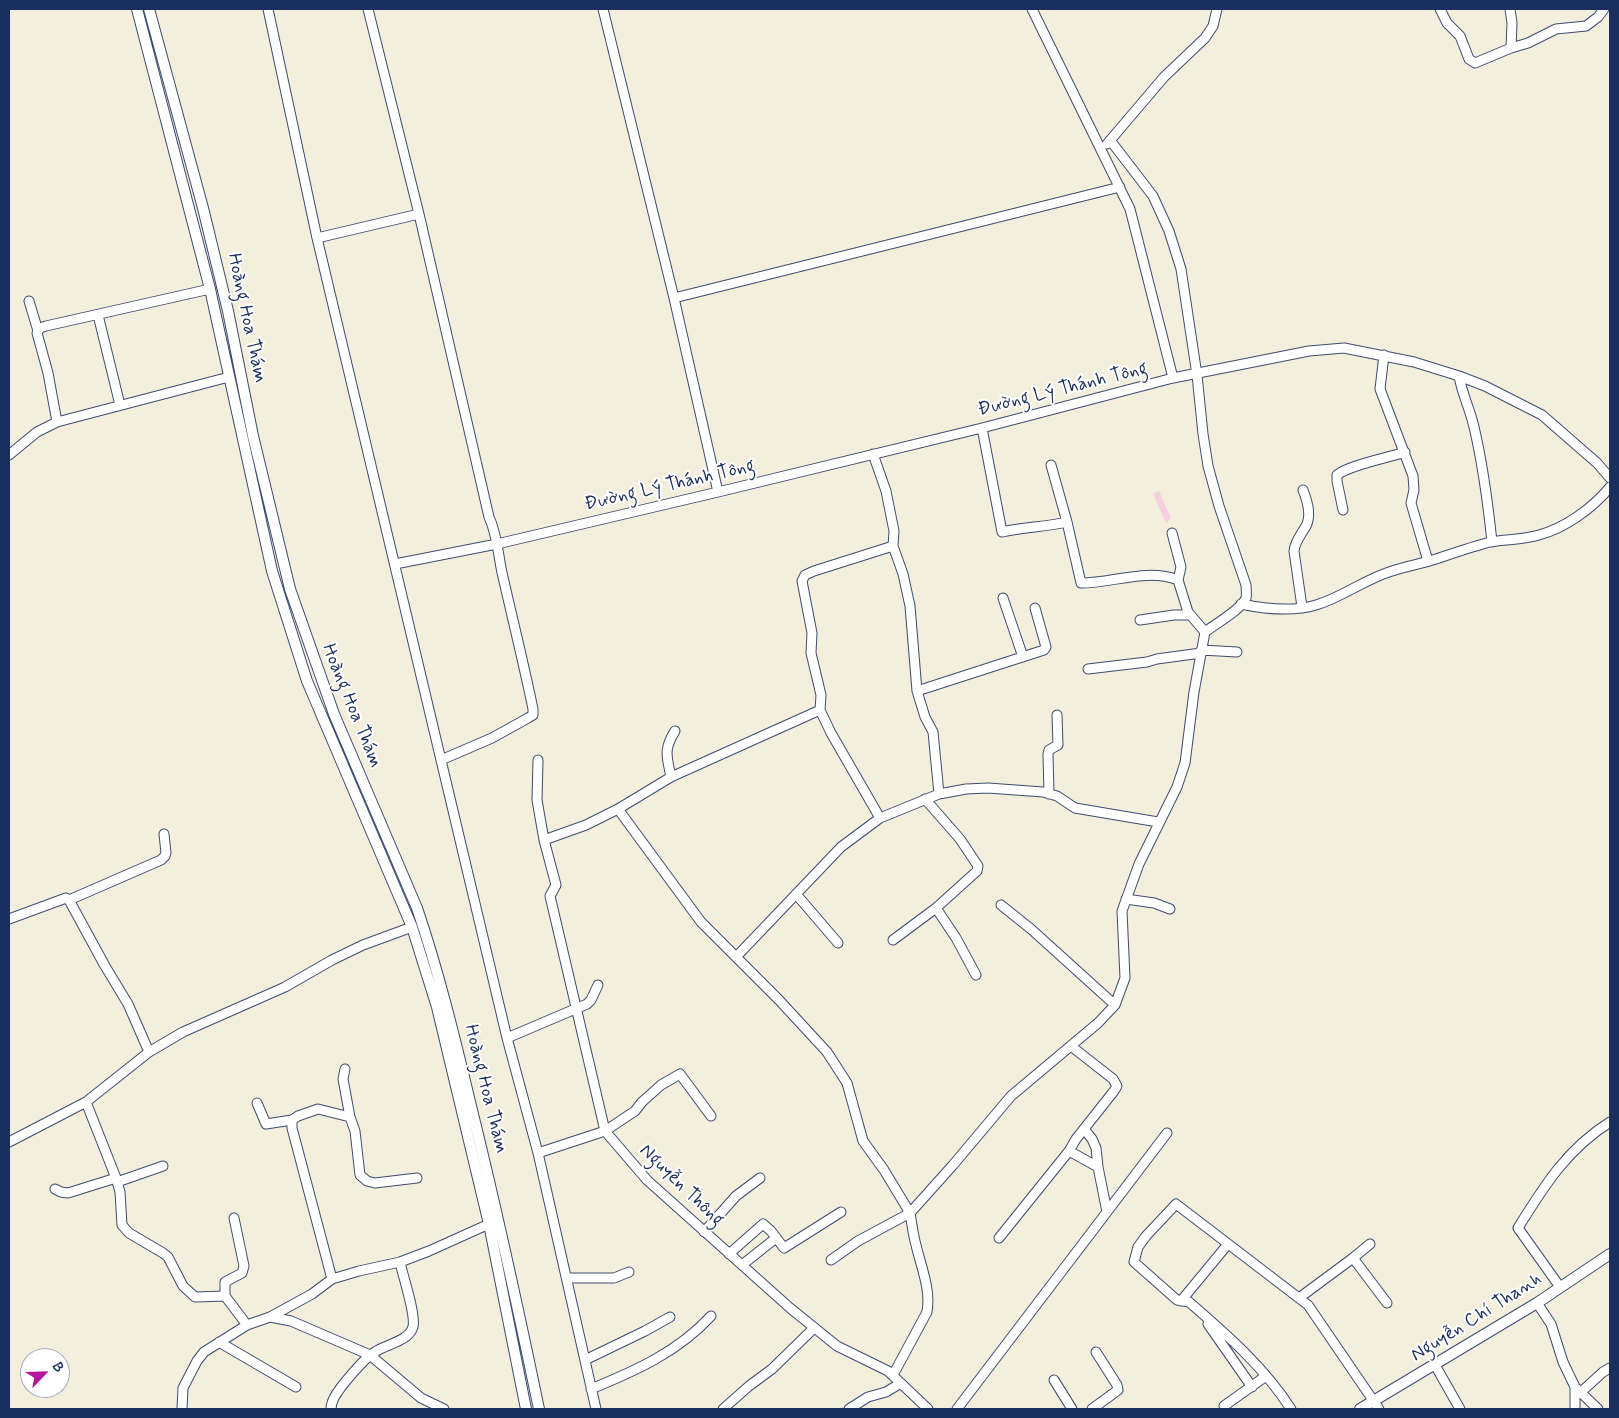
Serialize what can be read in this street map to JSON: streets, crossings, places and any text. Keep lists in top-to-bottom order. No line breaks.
{"streets":{"main road":["Hoàng Hoa Thám","Nguyễn Chí Thanh"],"street":["Đường Lý Thánh Tông","Nguyễn Thông"]},"north":"top right"}
